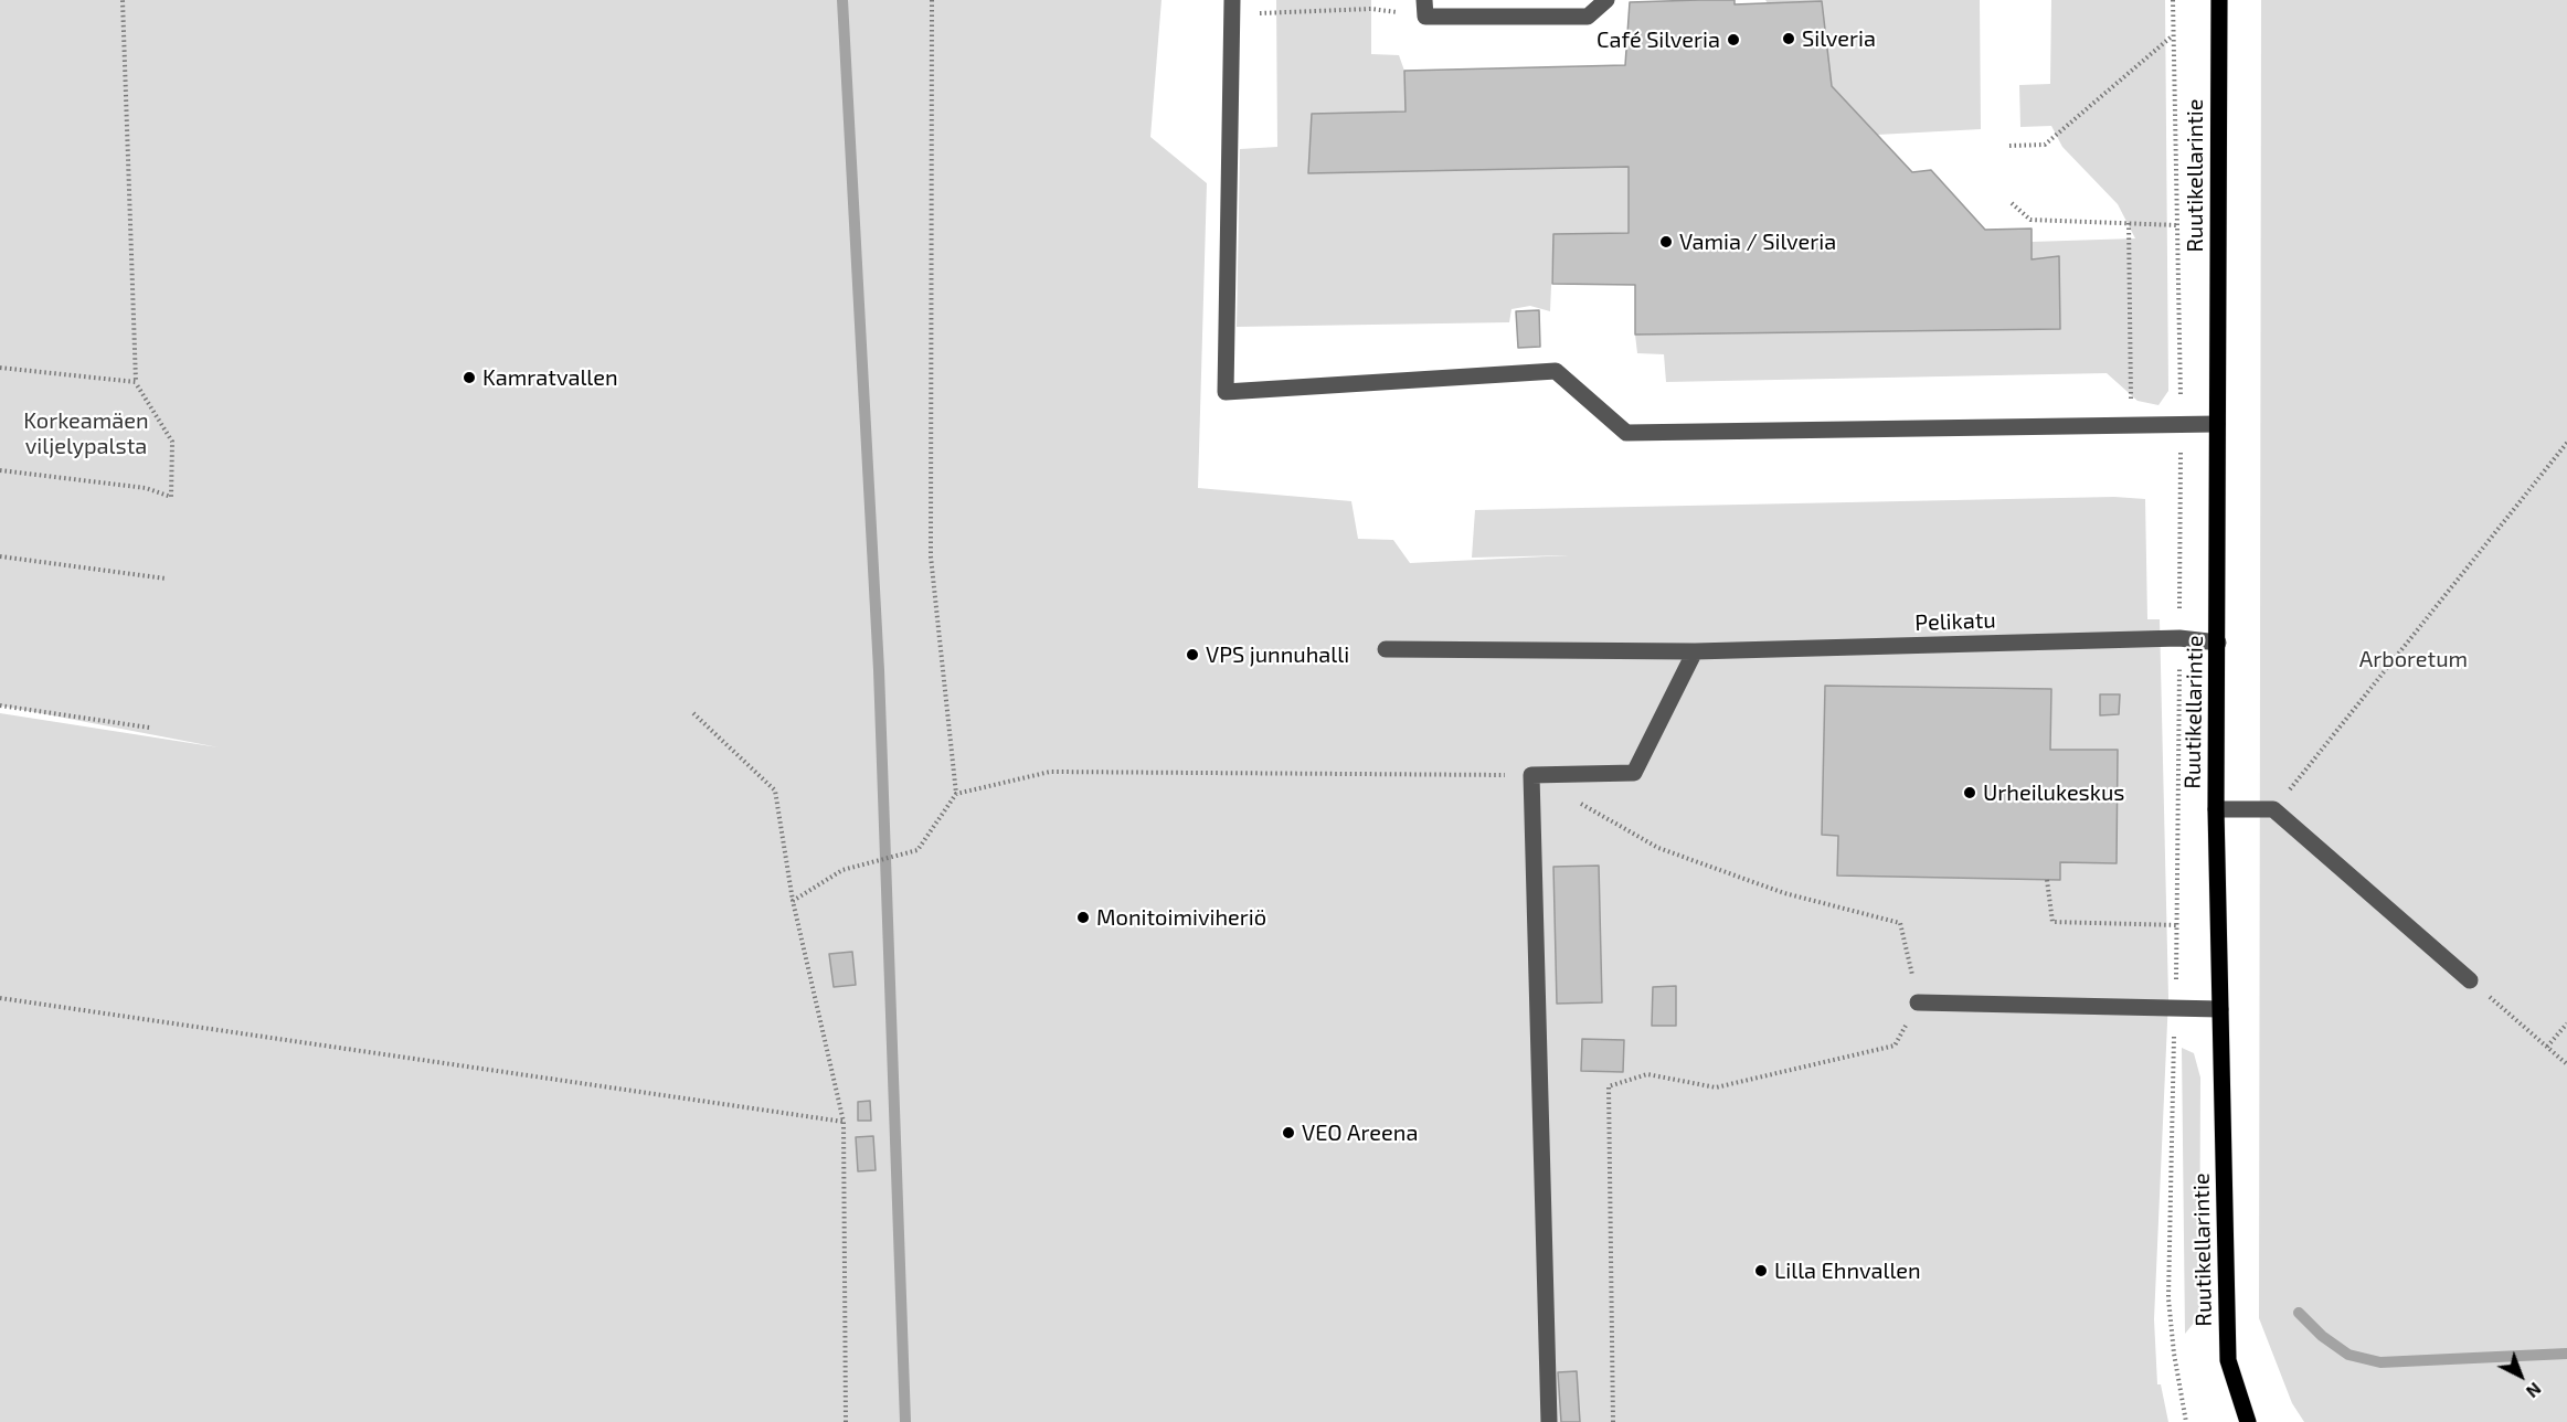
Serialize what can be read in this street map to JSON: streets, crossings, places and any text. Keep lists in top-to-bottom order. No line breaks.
{"streets":{"main road":["Ruutikellarintie"],"lane":["Pelikatu"]},"crossings":[["Ruutikellarintie","Pelikatu"]],"parks":["Korkeamäen viljelypalsta","Arboretum"],"places":["Silveria","Café Silveria","Vamia / Silveria","Kamratvallen","VPS junnuhalli","Urheilukeskus","Monitoimiviheriö","VEO Areena","Lilla Ehnvallen"],"north":"bottom right"}
